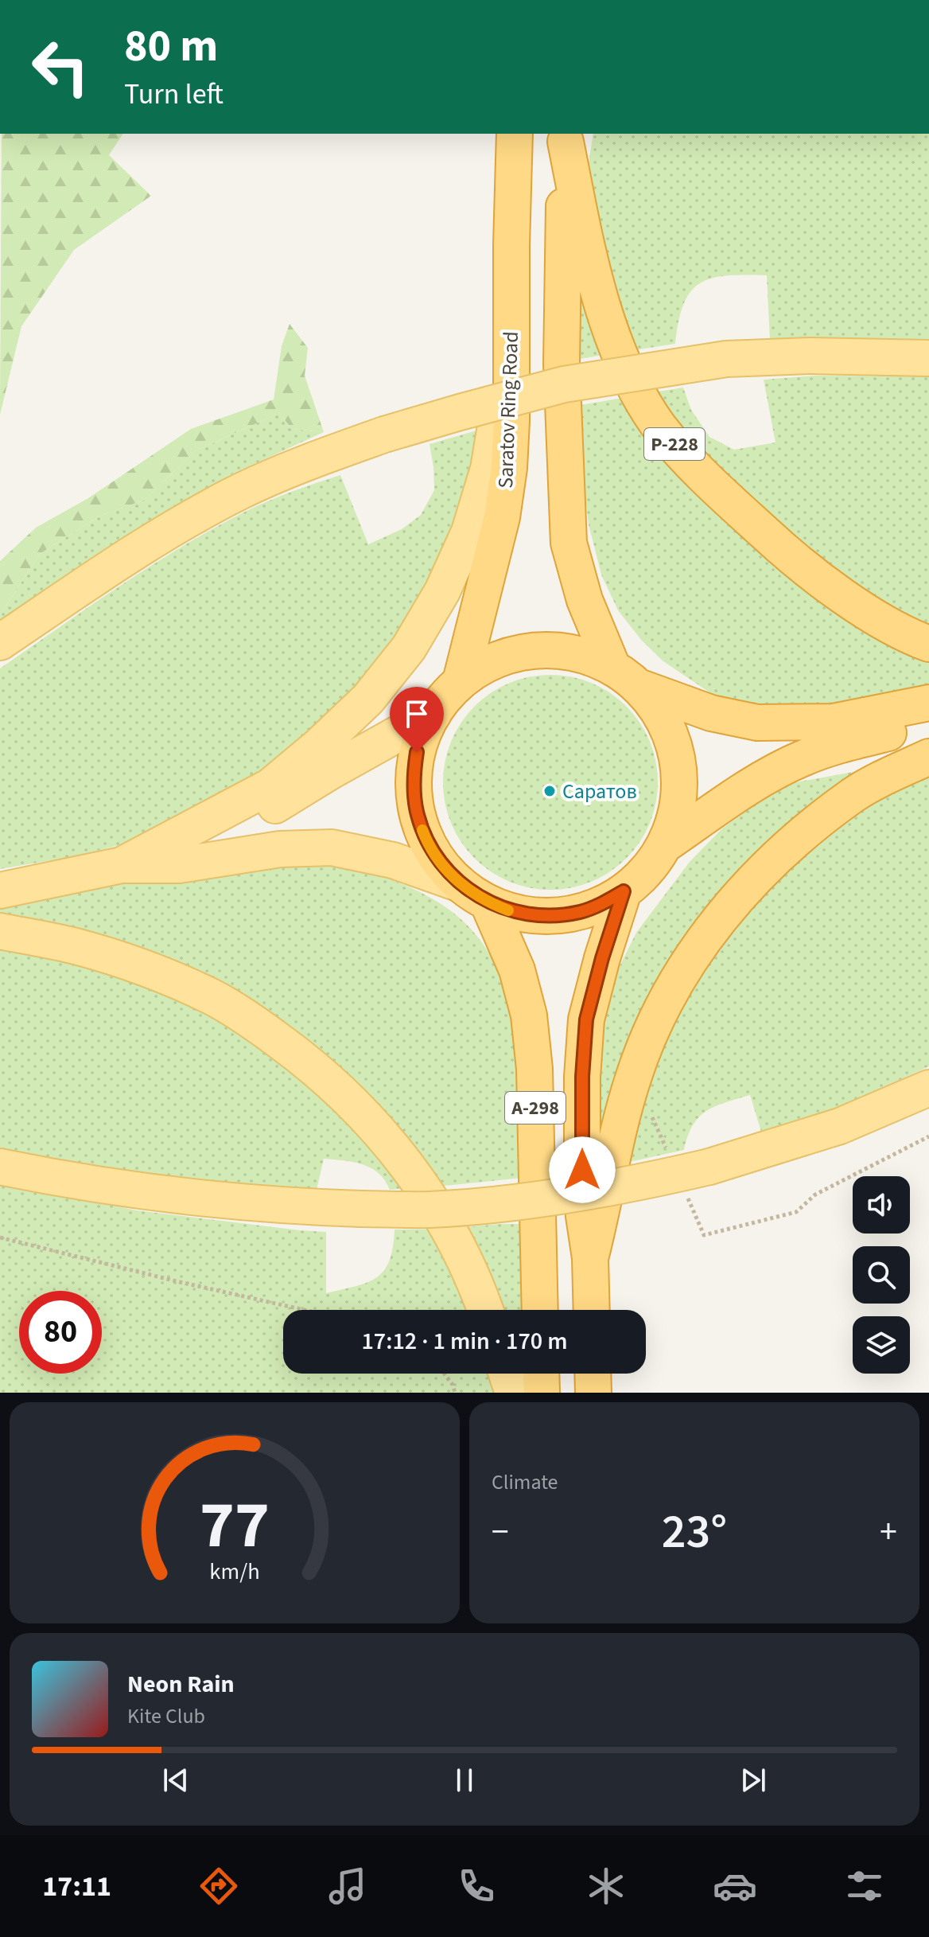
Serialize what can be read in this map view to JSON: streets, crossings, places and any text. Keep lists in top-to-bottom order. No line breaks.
{"streets":{"highway":["Saratov Ring Road","Р-228","А-298"]},"crossings":[["Saratov Ring Road","Р-228"],["Р-228","А-298"]],"places":["Саратов"],"page":{"turn":["80 m","Turn left"],"limit":"80","trip":"17:12 · 1 min · 170 m","tile":"Climate","heat":["−","23°","+"],"song":["Neon Rain","Kite Club"],"tabs":"17:11","gauge":["77","km/h"]}}
